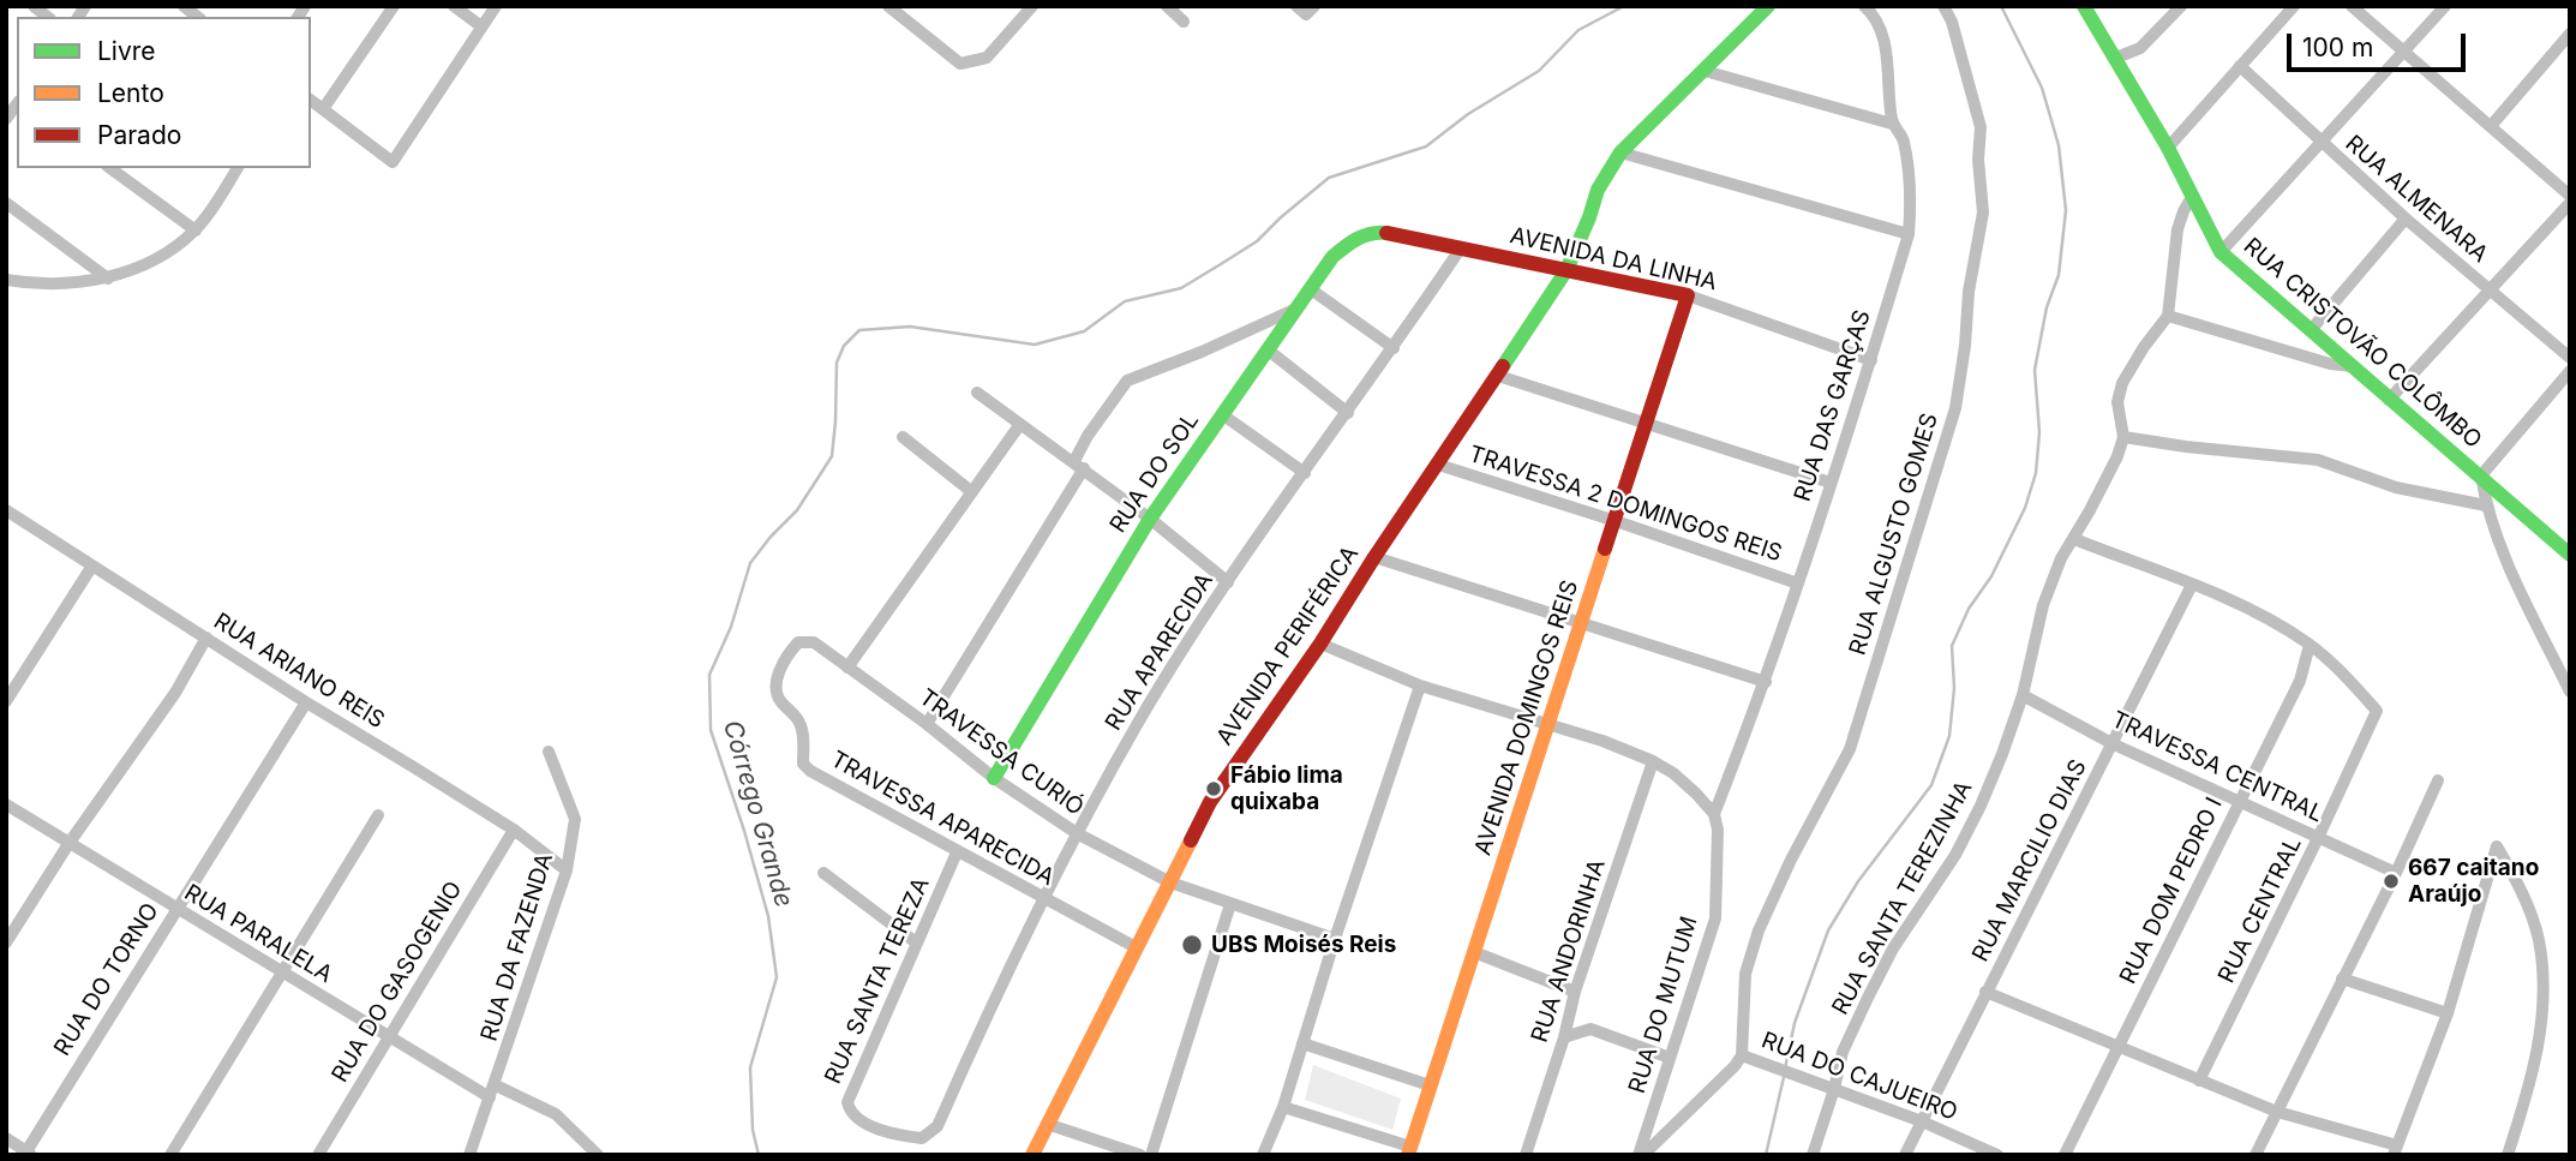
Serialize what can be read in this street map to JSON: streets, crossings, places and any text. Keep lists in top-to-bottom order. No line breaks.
{"streets":{"street":["RUA ALMENARA","AVENIDA DA LINHA","RUA CRISTOVÃO COLÔMBO","RUA DAS GARÇAS","RUA DO SOL","TRAVESSA 2 DOMINGOS REIS","RUA ALGUSTO GOMES","AVENIDA PERIFÉRICA","RUA APARECIDA","RUA ARIANO REIS","AVENIDA DOMINGOS REIS","TRAVESSA CURIÓ","TRAVESSA CENTRAL","TRAVESSA APARECIDA","RUA MARCILIO DIAS","RUA DOM PEDRO I","RUA SANTA TEREZINHA","RUA CENTRAL","RUA PARALELA","RUA DA FAZENDA","RUA ANDORINHA","RUA DO TORNO","RUA SANTA TEREZA","RUA DO GASOGENIO","RUA DO MUTUM","RUA DO CAJUEIRO"]},"crossings":[["AVENIDA DA LINHA","RUA DAS GARÇAS"],["AVENIDA DA LINHA","RUA DO SOL"],["AVENIDA DA LINHA","AVENIDA PERIFÉRICA"],["AVENIDA DA LINHA","RUA APARECIDA"],["AVENIDA DA LINHA","AVENIDA DOMINGOS REIS"],["RUA DAS GARÇAS","TRAVESSA 2 DOMINGOS REIS"],["RUA DAS GARÇAS","RUA DO MUTUM"],["RUA DO SOL","TRAVESSA CURIÓ"],["TRAVESSA 2 DOMINGOS REIS","AVENIDA PERIFÉRICA"],["TRAVESSA 2 DOMINGOS REIS","AVENIDA DOMINGOS REIS"],["RUA ALGUSTO GOMES","RUA DO CAJUEIRO"],["AVENIDA PERIFÉRICA","TRAVESSA CURIÓ"],["AVENIDA PERIFÉRICA","TRAVESSA APARECIDA"],["RUA APARECIDA","TRAVESSA CURIÓ"],["RUA APARECIDA","TRAVESSA APARECIDA"],["RUA APARECIDA","RUA SANTA TEREZA"],["RUA ARIANO REIS","RUA DA FAZENDA"],["RUA ARIANO REIS","RUA DO TORNO"],["RUA ARIANO REIS","RUA DO GASOGENIO"],["TRAVESSA CURIÓ","TRAVESSA APARECIDA"],["TRAVESSA CENTRAL","RUA MARCILIO DIAS"],["TRAVESSA CENTRAL","RUA DOM PEDRO I"],["TRAVESSA CENTRAL","RUA SANTA TEREZINHA"],["TRAVESSA CENTRAL","RUA CENTRAL"],["TRAVESSA APARECIDA","RUA SANTA TEREZA"],["RUA MARCILIO DIAS","RUA DO CAJUEIRO"],["RUA DOM PEDRO I","RUA CENTRAL"],["RUA SANTA TEREZINHA","RUA DO CAJUEIRO"],["RUA PARALELA","RUA DA FAZENDA"],["RUA PARALELA","RUA DO TORNO"],["RUA PARALELA","RUA DO GASOGENIO"],["RUA DO MUTUM","RUA DO CAJUEIRO"]],"water":["Córrego Grande"],"places":["Fábio lima quixaba","667 caitano Araújo","UBS Moisés Reis"],"legend":["Livre","Lento","Parado"],"scale_bar":"100 m"}
